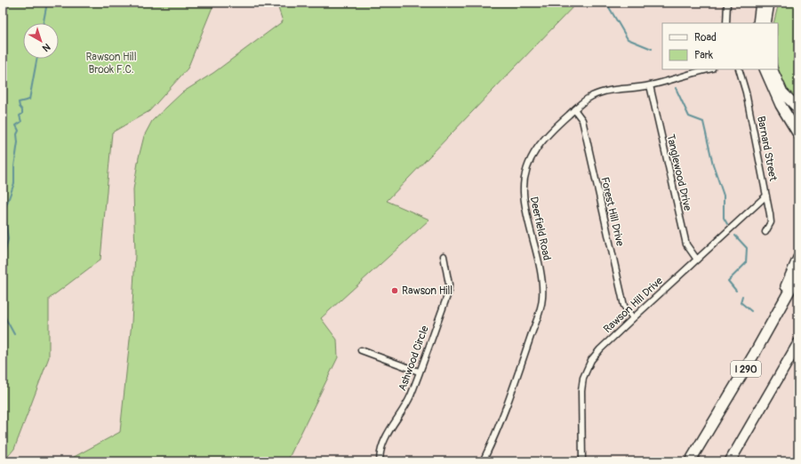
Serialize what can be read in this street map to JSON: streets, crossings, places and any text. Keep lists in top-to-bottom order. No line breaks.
{"streets":{"highway":["I 290"],"street":["Barnard Street","Tanglewood Drive","Forest Hill Drive","Deerfield Road","Rawson Hill Drive","Ashwood Circle"]},"crossings":[["Barnard Street","Rawson Hill Drive"],["Tanglewood Drive","Deerfield Road"],["Tanglewood Drive","Rawson Hill Drive"],["Forest Hill Drive","Deerfield Road"],["Forest Hill Drive","Rawson Hill Drive"]],"parks":["Rawson Hill Brook F.C."],"places":["Rawson Hill"],"legend":["Road","Park"],"north":"bottom right"}
